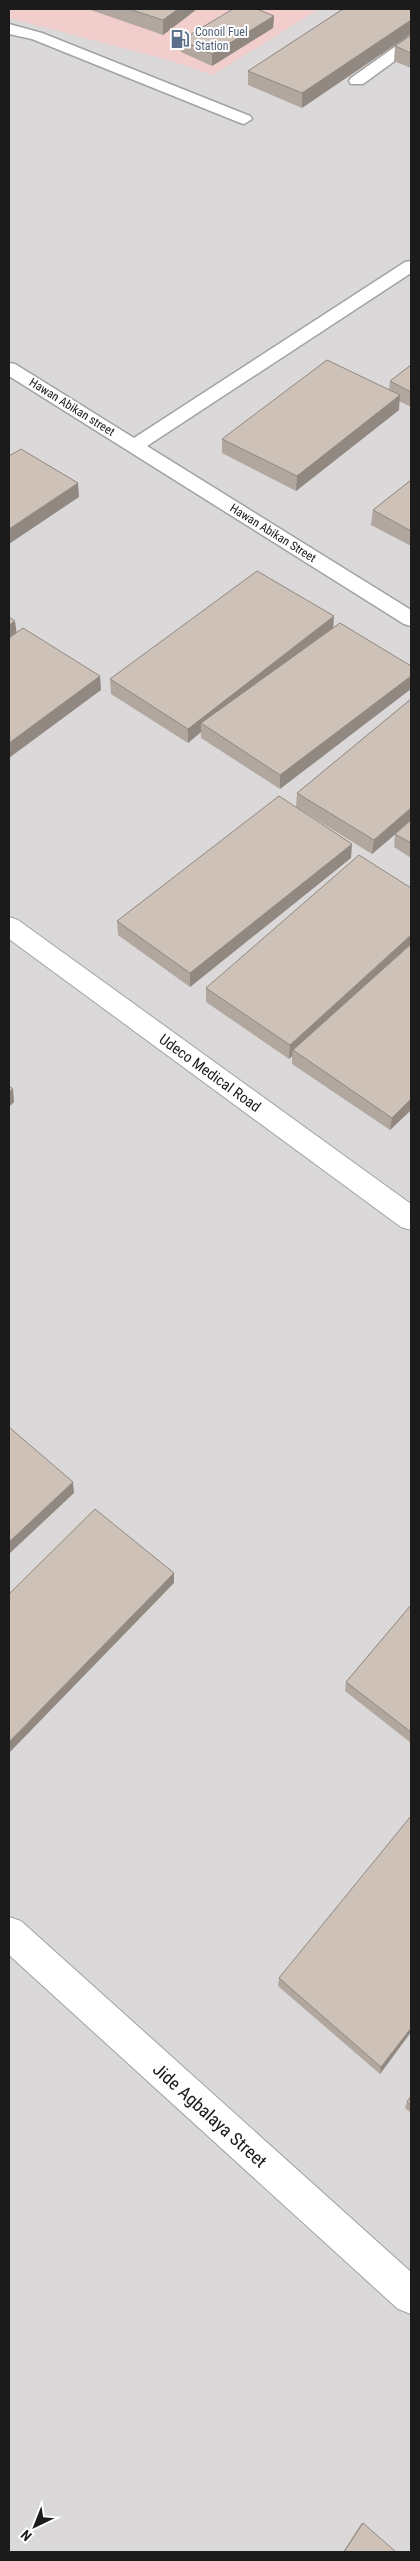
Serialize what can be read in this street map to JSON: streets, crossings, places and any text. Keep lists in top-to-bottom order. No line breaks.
{"streets":{"street":["Udeco Medical Road","Jide Agbalaya Street"],"lane":["Hawan Abikan street","Hawan Abikan Street"]},"crossings":[["Hawan Abikan street","Hawan Abikan Street"]],"places":{"fuel station":["Conoil Fuel Station"]},"north":"bottom left"}
